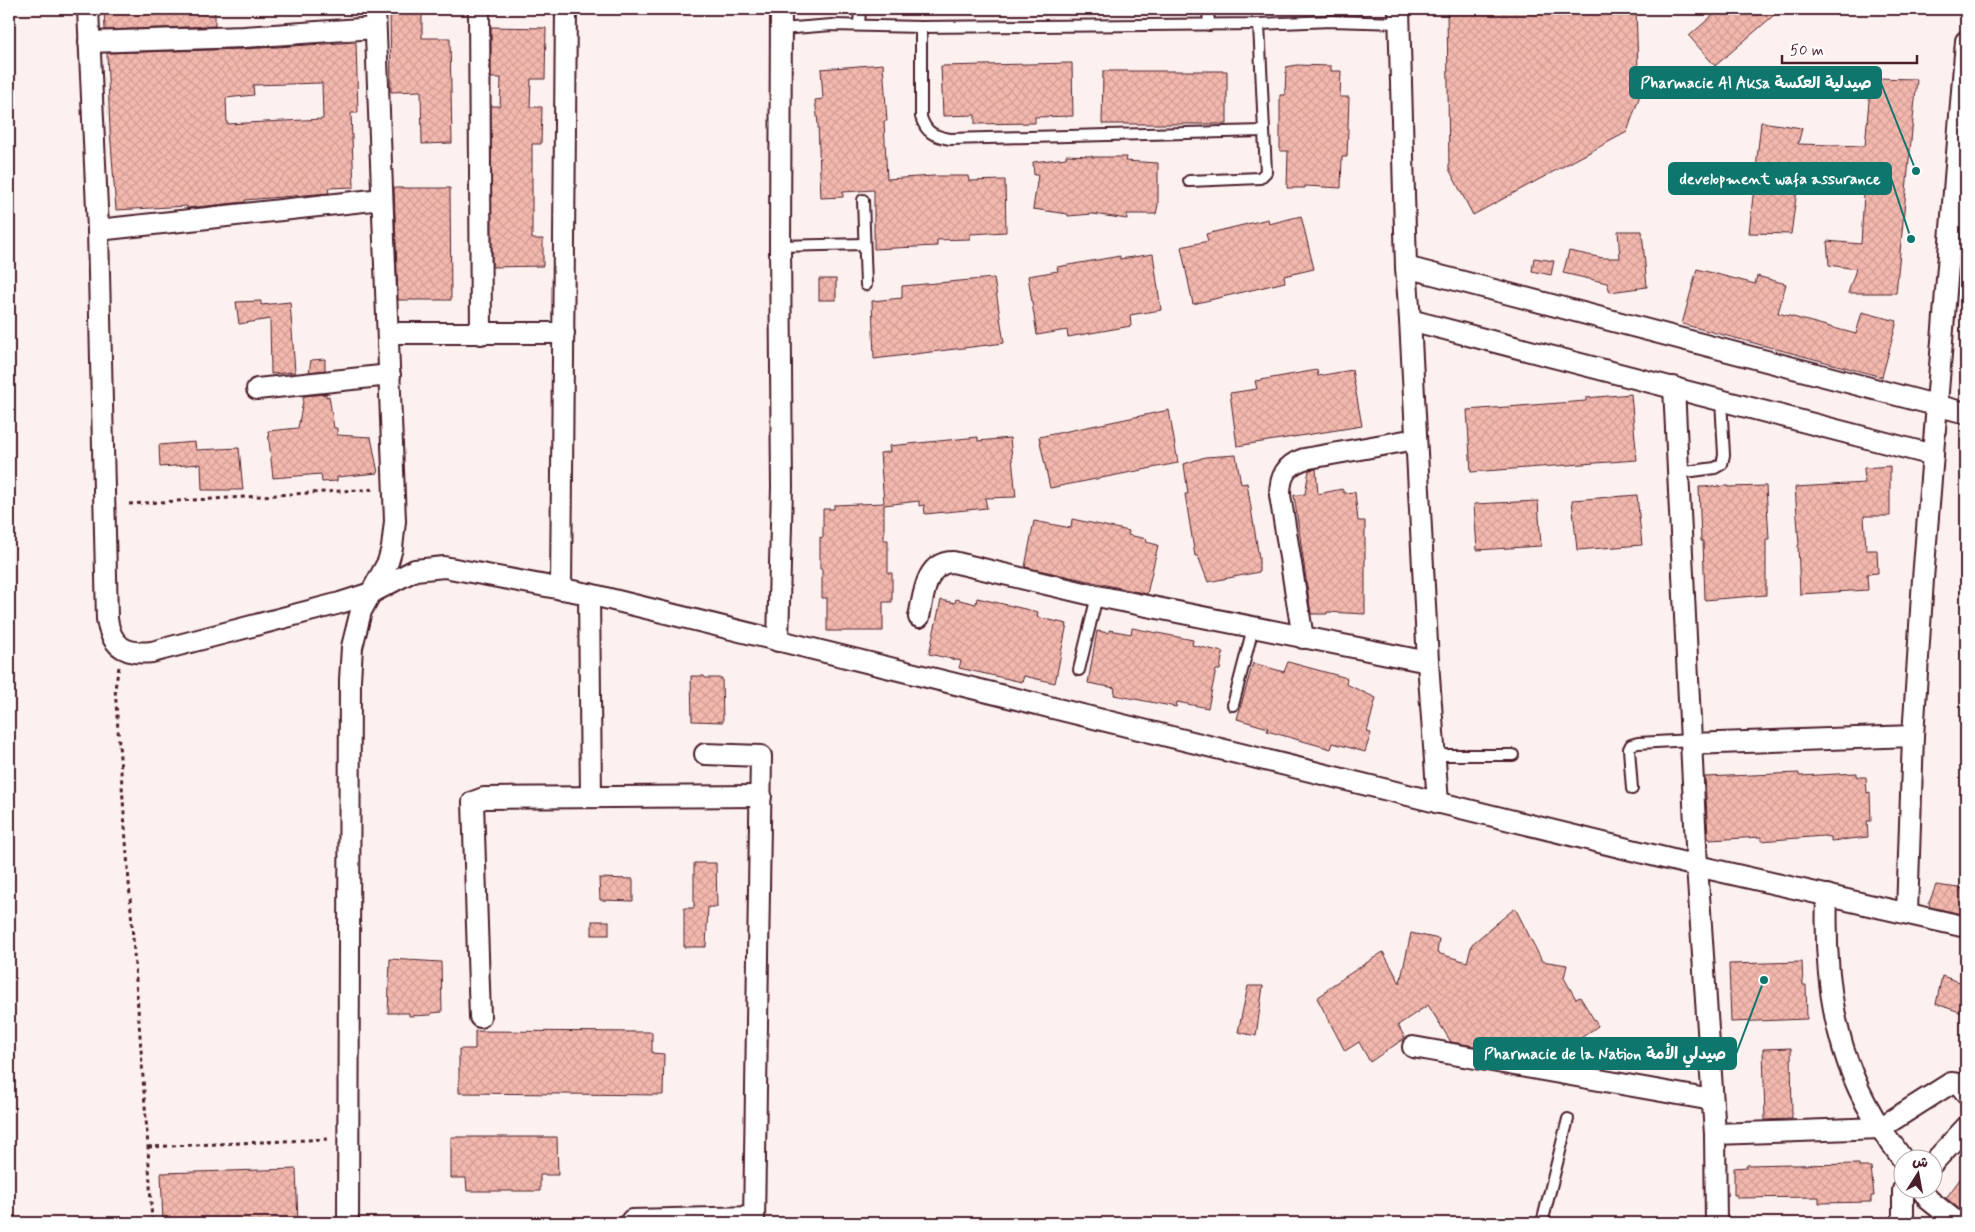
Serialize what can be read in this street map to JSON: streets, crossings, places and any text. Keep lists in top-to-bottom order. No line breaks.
{"places":["Pharmacie Al Aksa صيدلية العكسة","development wafa assurance","Pharmacie de la Nation صيدلي الأمة"],"scale_bar":"50 m","north":"top"}
